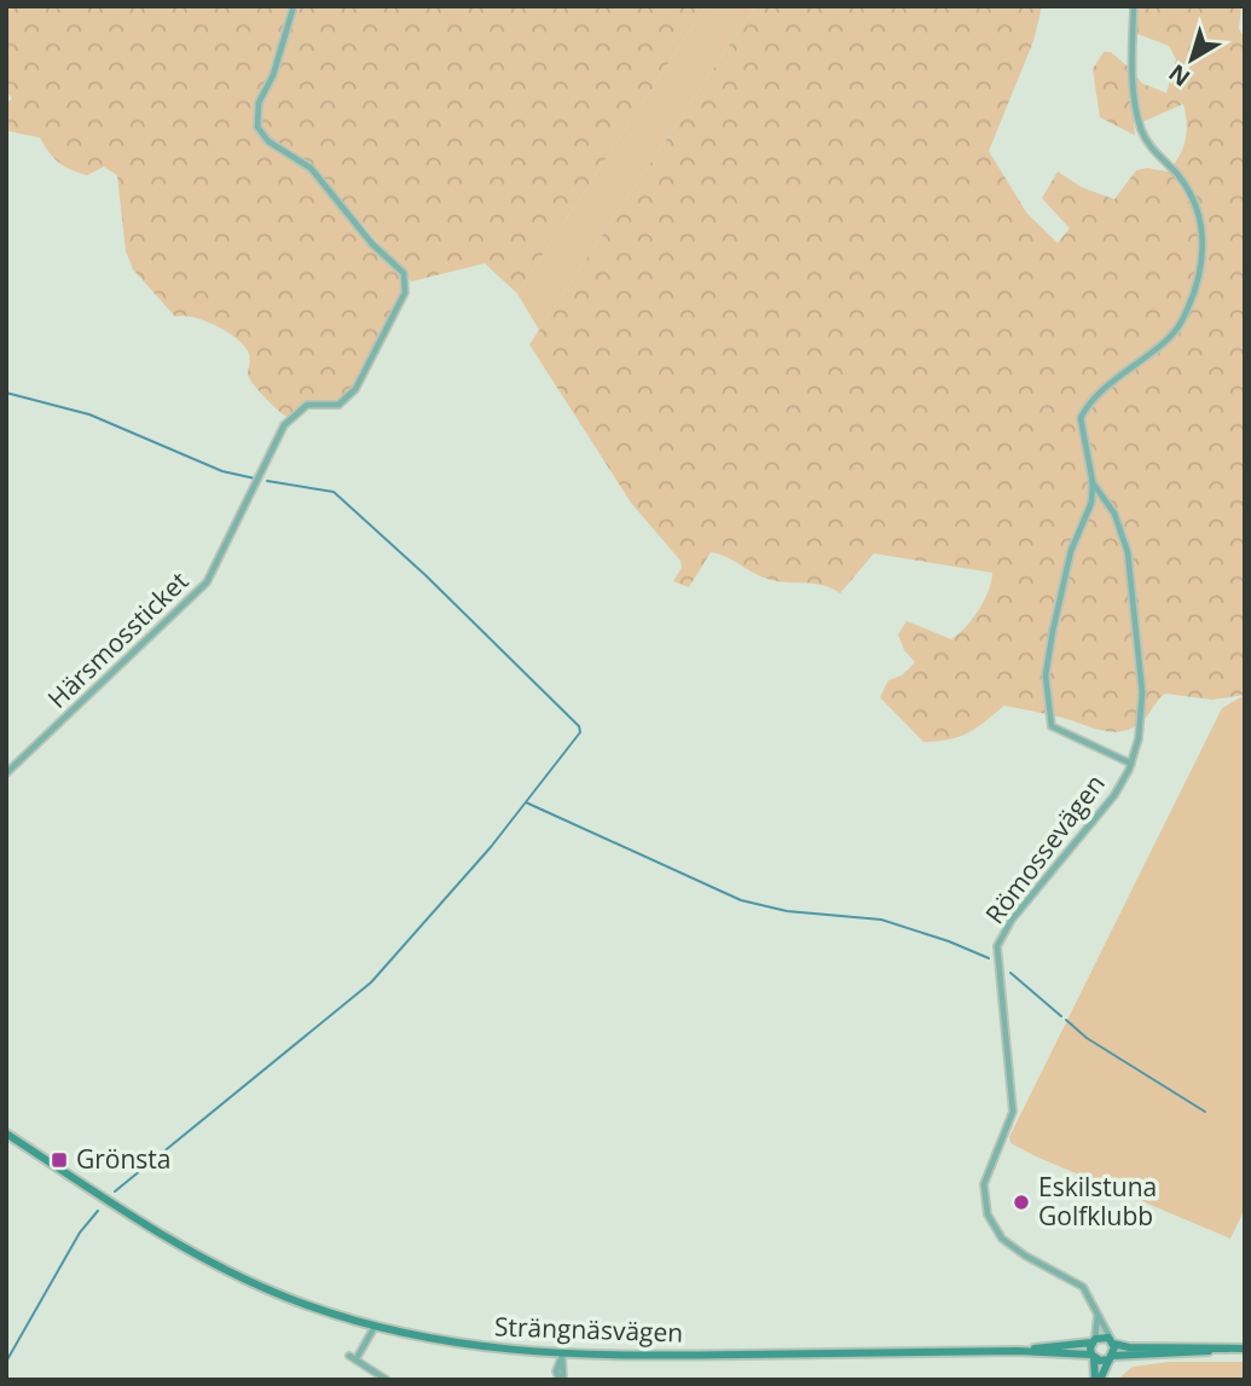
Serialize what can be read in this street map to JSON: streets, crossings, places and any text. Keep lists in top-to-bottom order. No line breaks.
{"streets":{"main road":["Strängnäsvägen"],"street":["Härsmossticket","Römossevägen"]},"crossings":[["Römossevägen","Strängnäsvägen"]],"places":{"transit":["Grönsta"],"other":["Eskilstuna Golfklubb"]},"north":"bottom left"}
